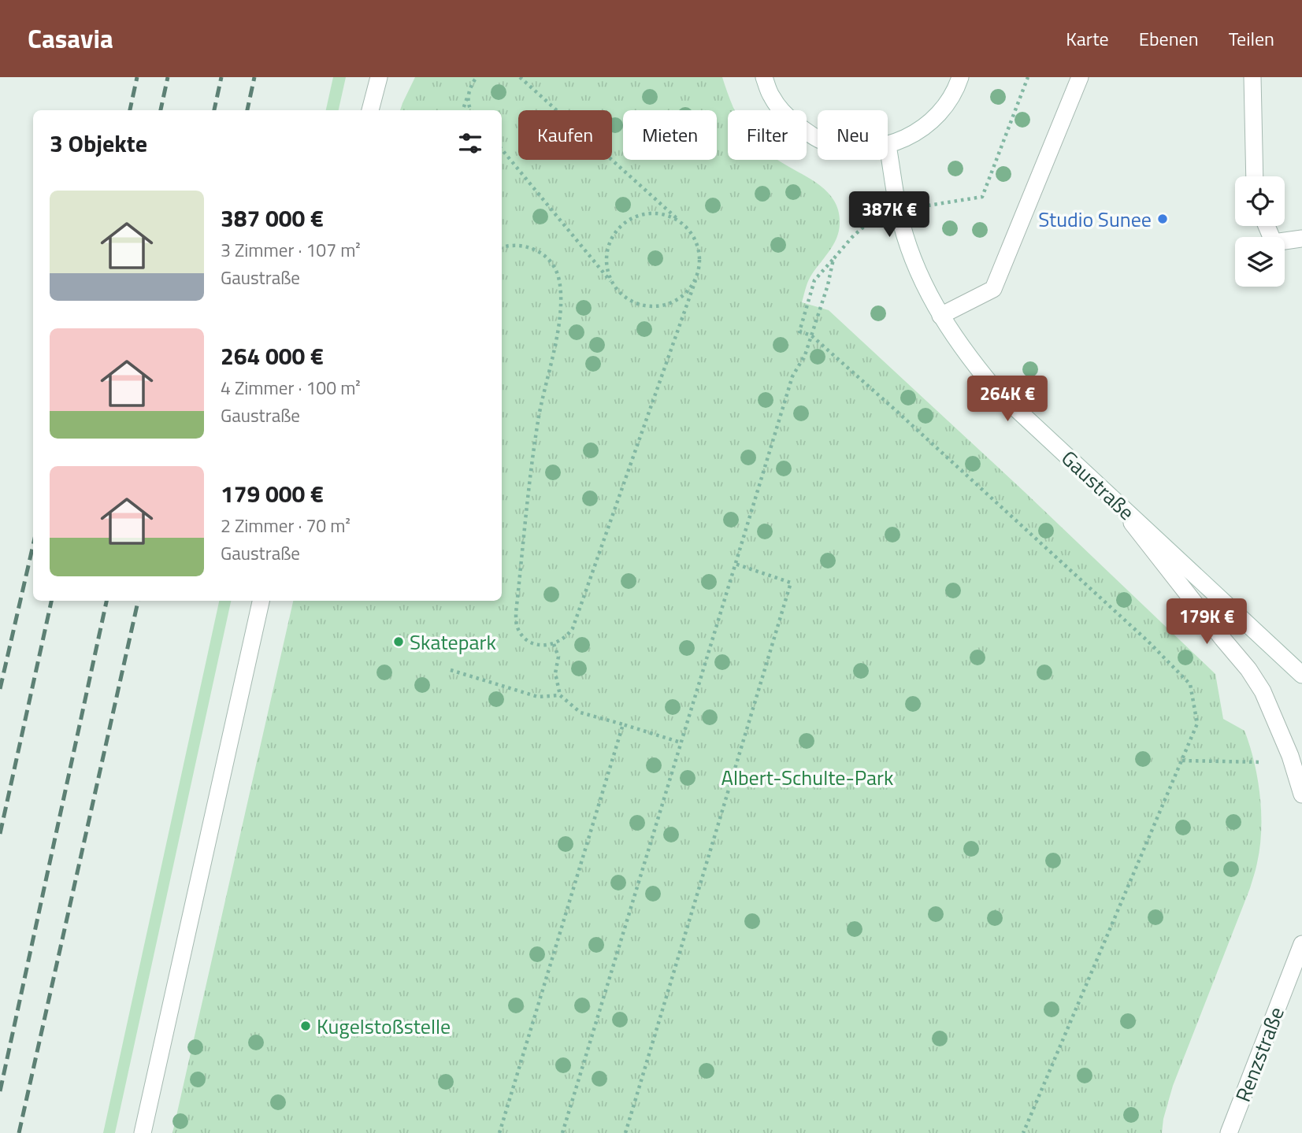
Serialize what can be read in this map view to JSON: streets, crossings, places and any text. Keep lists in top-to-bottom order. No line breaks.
{"streets":{"main road":["Gaustraße","Renzstraße"]},"parks":["Albert-Schulte-Park"],"places":["Studio Sunee","Skatepark","Kugelstoßstelle"],"page":{"header":"Casavia","nav":["Karte","Ebenen","Teilen"],"chip":["Kaufen","Mieten","Filter","Neu"],"heading":"3 Objekte","list":[{"name":"387 000 €","note":"3 Zimmer · 107 m² · Gaustraße"},{"name":"264 000 €","note":"4 Zimmer · 100 m² · Gaustraße"},{"name":"179 000 €","note":"2 Zimmer · 70 m² · Gaustraße"}],"price":["387K €","264K €","179K €"]}}
